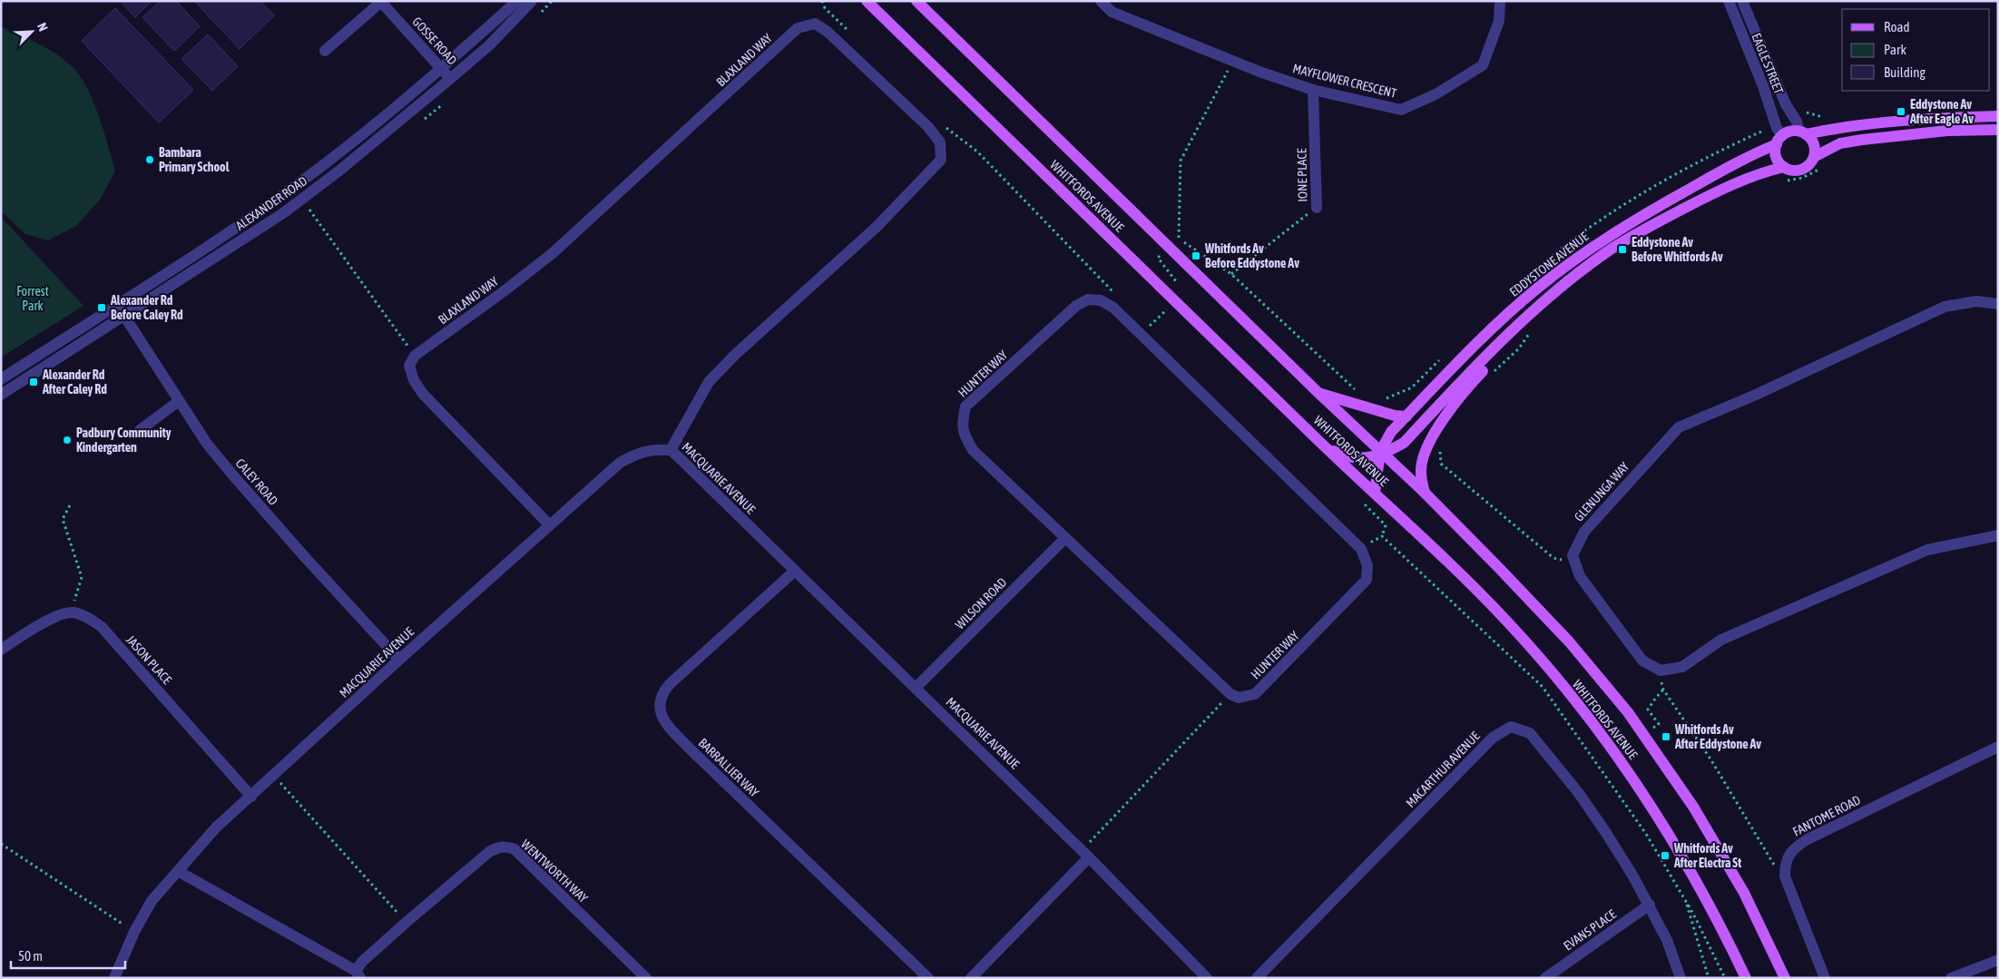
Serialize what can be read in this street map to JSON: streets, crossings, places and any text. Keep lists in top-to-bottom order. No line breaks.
{"streets":{"main road":["WHITFORDS AVENUE","EDDYSTONE AVENUE"],"street":["GOSSE ROAD","BLAXLAND WAY","EAGLE STREET","MAYFLOWER CRESCENT","IONE PLACE","ALEXANDER ROAD","HUNTER WAY","MACQUARIE AVENUE","CALEY ROAD","GLENUNGA WAY","WILSON ROAD","JASON PLACE","BARRALLIER WAY","MACARTHUR AVENUE","FANTOME ROAD","WENTWORTH WAY","EVANS PLACE"]},"crossings":[["GOSSE ROAD","ALEXANDER ROAD"],["BLAXLAND WAY","MACQUARIE AVENUE"],["EAGLE STREET","EDDYSTONE AVENUE"],["MAYFLOWER CRESCENT","IONE PLACE"],["WHITFORDS AVENUE","EDDYSTONE AVENUE"],["ALEXANDER ROAD","CALEY ROAD"],["HUNTER WAY","WILSON ROAD"],["MACQUARIE AVENUE","CALEY ROAD"],["MACQUARIE AVENUE","WILSON ROAD"],["MACQUARIE AVENUE","JASON PLACE"],["MACQUARIE AVENUE","BARRALLIER WAY"],["MACQUARIE AVENUE","WENTWORTH WAY"],["MACARTHUR AVENUE","EVANS PLACE"]],"parks":["Forrest Park"],"places":{"transit":["Eddystone Av After Eagle Av","Eddystone Av Before Whitfords Av","Whitfords Av Before Eddystone Av","Alexander Rd Before Caley Rd","Alexander Rd After Caley Rd","Whitfords Av After Eddystone Av","Whitfords Av After Electra St"],"other":["Bambara Primary School","Padbury Community Kindergarten"]},"legend":["Road","Park","Building"],"scale_bar":"50 m","north":"top right"}
